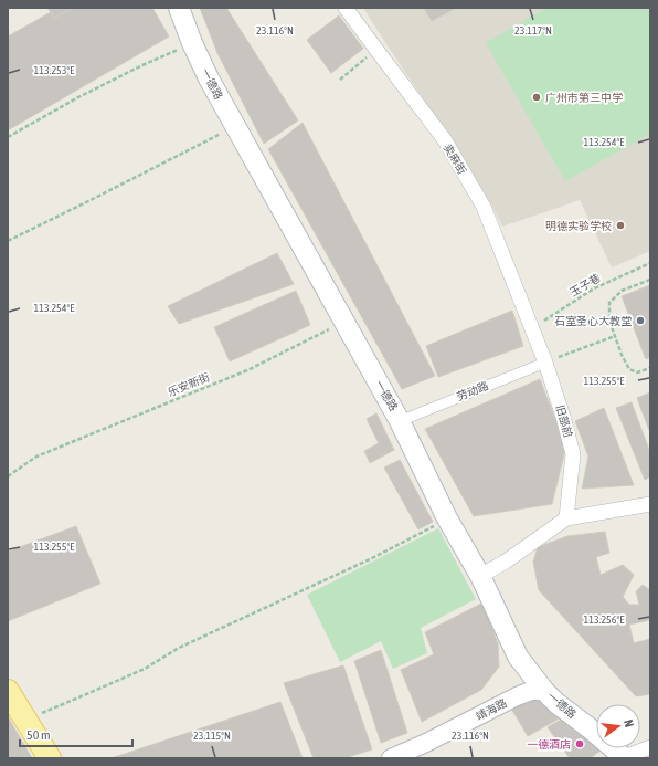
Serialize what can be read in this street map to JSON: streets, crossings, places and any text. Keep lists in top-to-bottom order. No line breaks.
{"streets":{"main road":["一德路"],"street":["卖麻街","劳动路","旧部前","靖海路"],"path":["玉子巷","乐安新街"]},"crossings":[["一德路","乐安新街"],["一德路","劳动路"],["一德路","靖海路"],["卖麻街","玉子巷"],["卖麻街","旧部前"],["玉子巷","旧部前"],["劳动路","旧部前"]],"places":["广州市第三中学","明德实验学校","石室圣心大教堂","一德酒店"],"scale_bar":"50 m","north":"right","coordinates":["23.116°N","23.117°N","113.253°E","113.254°E","113.255°E","113.256°E","23.115°N"]}
